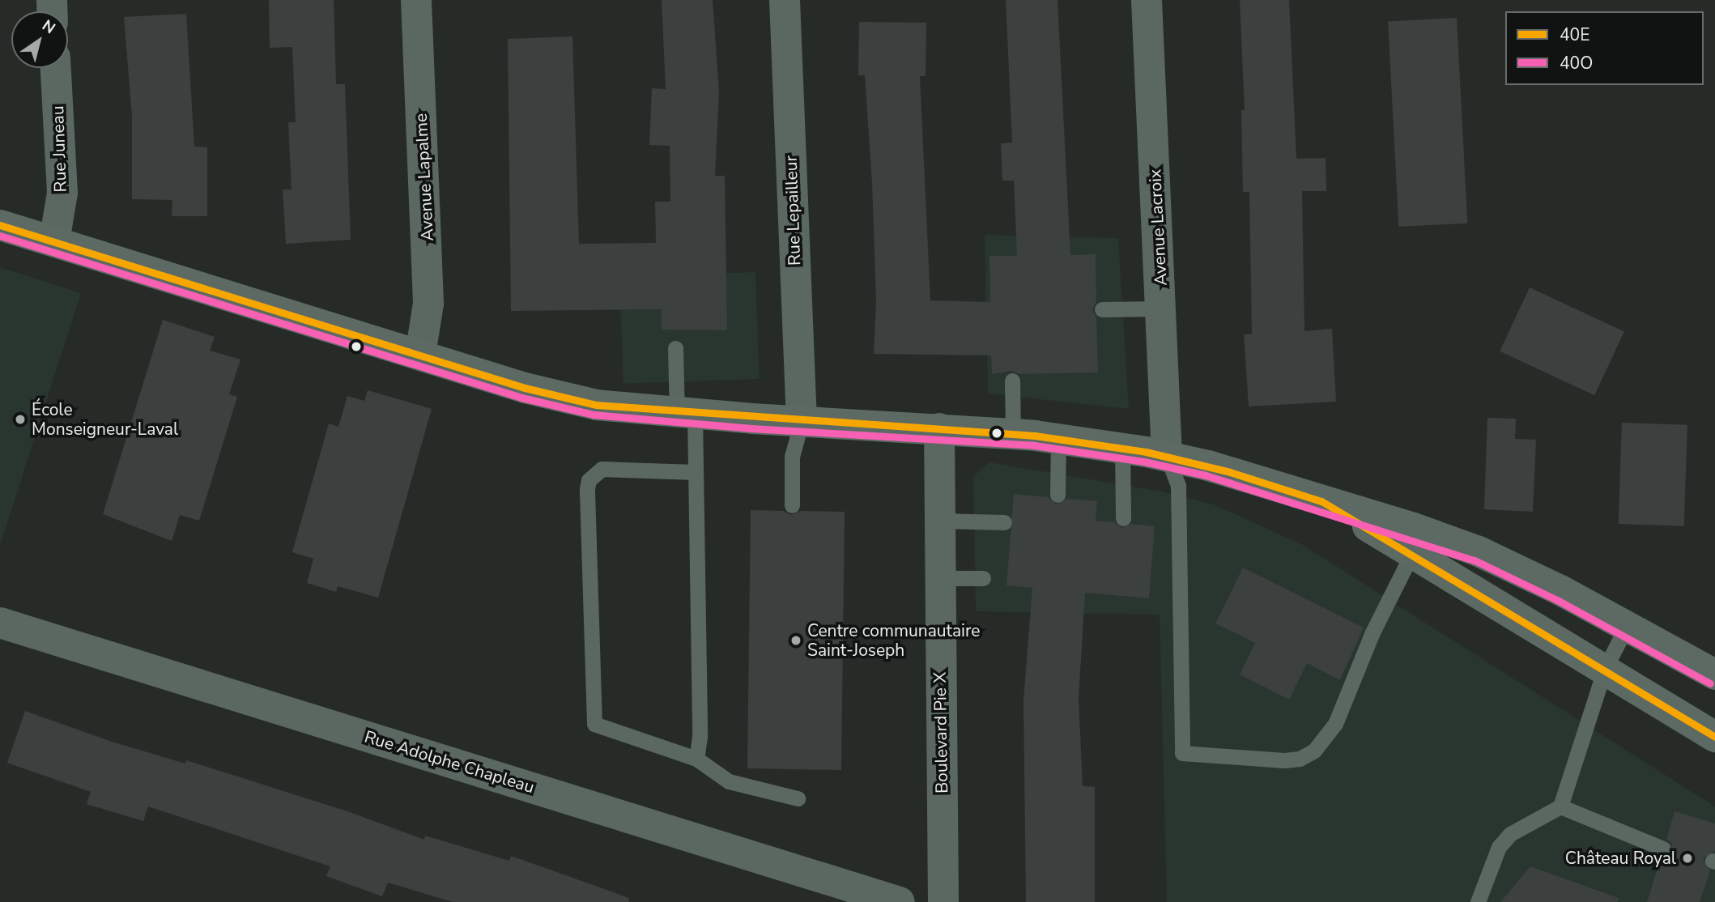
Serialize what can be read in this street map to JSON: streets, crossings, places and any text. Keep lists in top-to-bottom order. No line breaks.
{"streets":{"street":["Rue Juneau","Avenue Lapalme","Rue Lepailleur","Avenue Lacroix","Boulevard Pie X","Rue Adolphe Chapleau"]},"places":["École Monseigneur-Laval","Centre communautaire Saint-Joseph","Château Royal"],"lines":["transit line 40E","transit line 40O"],"legend":["40E","40O"],"north":"top right"}
